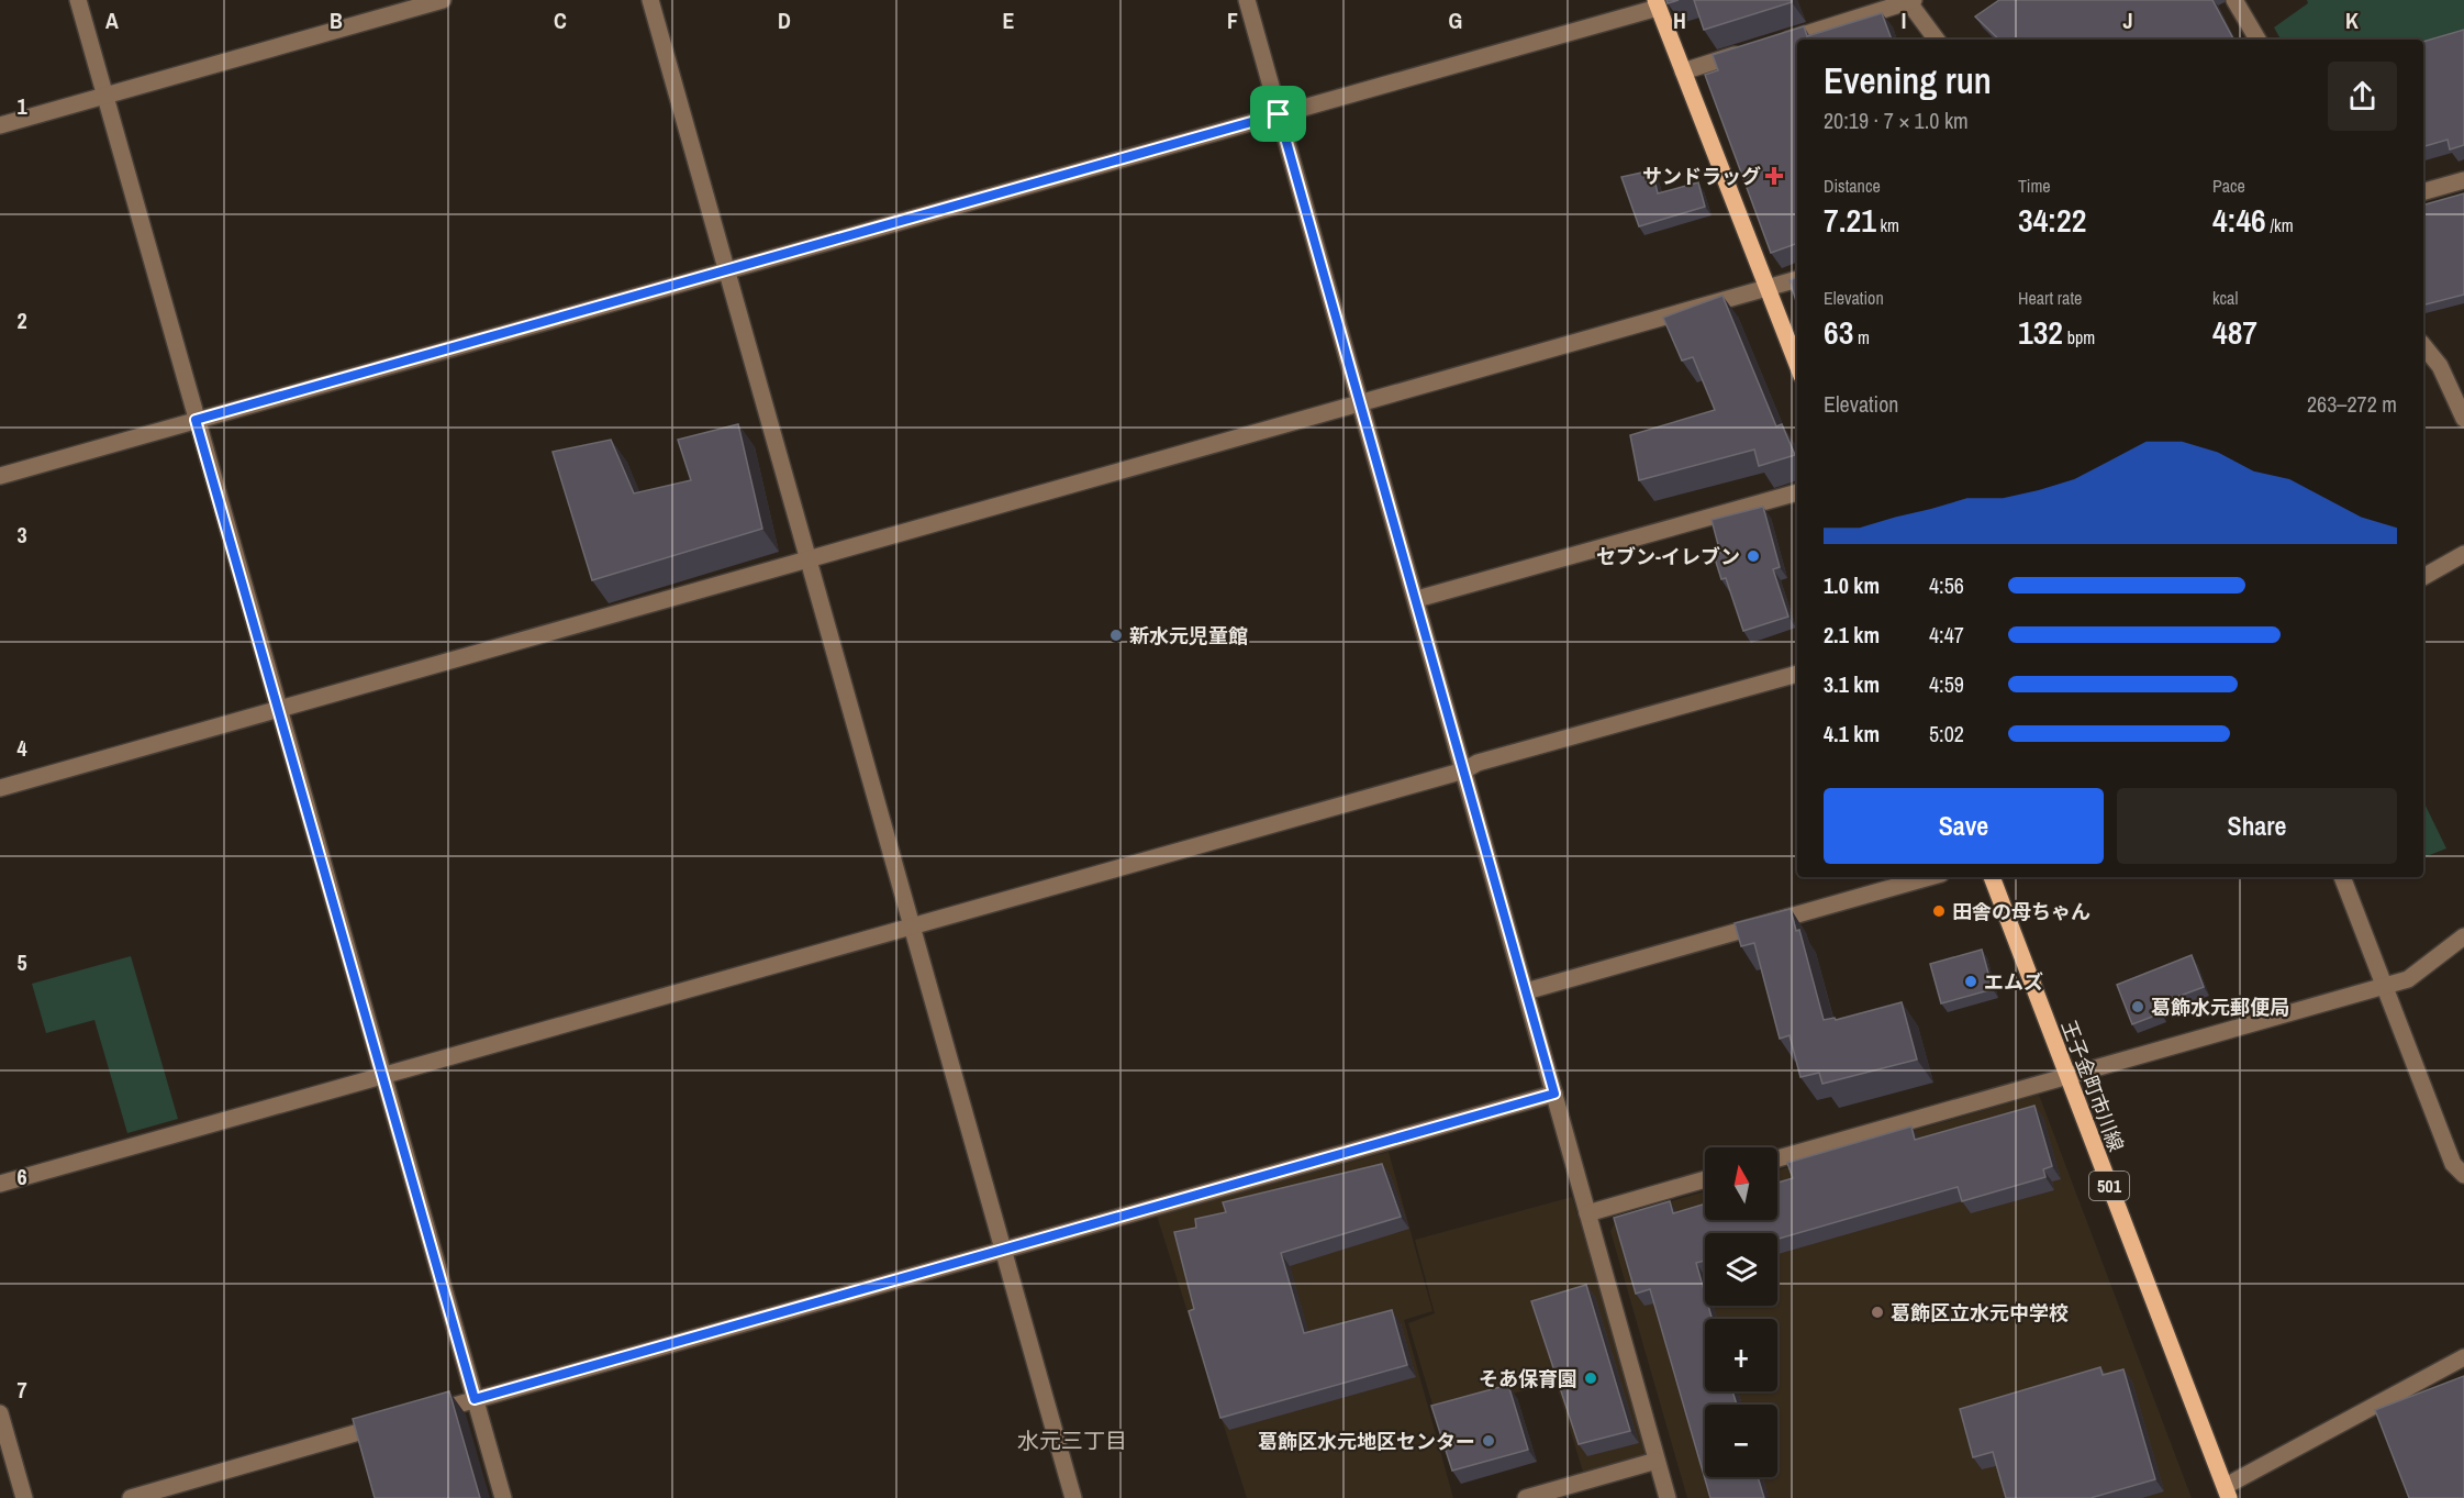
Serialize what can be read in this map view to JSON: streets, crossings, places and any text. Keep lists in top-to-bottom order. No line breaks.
{"streets":{"main road":["王子金町市川線","501"]},"districts":["水元三丁目"],"places":{"health":["サンドラッグ"],"other":["セブン-イレブン","新水元児童館","田舎の母ちゃん","エムズ","葛飾水元郵便局","葛飾区立水元中学校","そあ保育園","葛飾区水元地区センター"]},"north":"top","page":{"heading":["Evening run","20:19 · 7 × 1.0 km"],"stats":[["Distance","7.21 km"],["Time","34:22"],["Pace","4:46 /km"],["Elevation","63 m"],["Heart rate","132 bpm"],["kcal","487"]],"chart":["Elevation","263–272 m"],"list":[{"name":"1.0 km","note":"4:56"},{"name":"2.1 km","note":"4:47"},{"name":"3.1 km","note":"4:59"},{"name":"4.1 km","note":"5:02"}],"buttons":["Save","Share"],"map_buttons":["+","−"]},"grid":{"columns":["A","B","C","D","E","F","G","H","I","J","K"],"rows":["1","2","3","4","5","6","7"]}}
